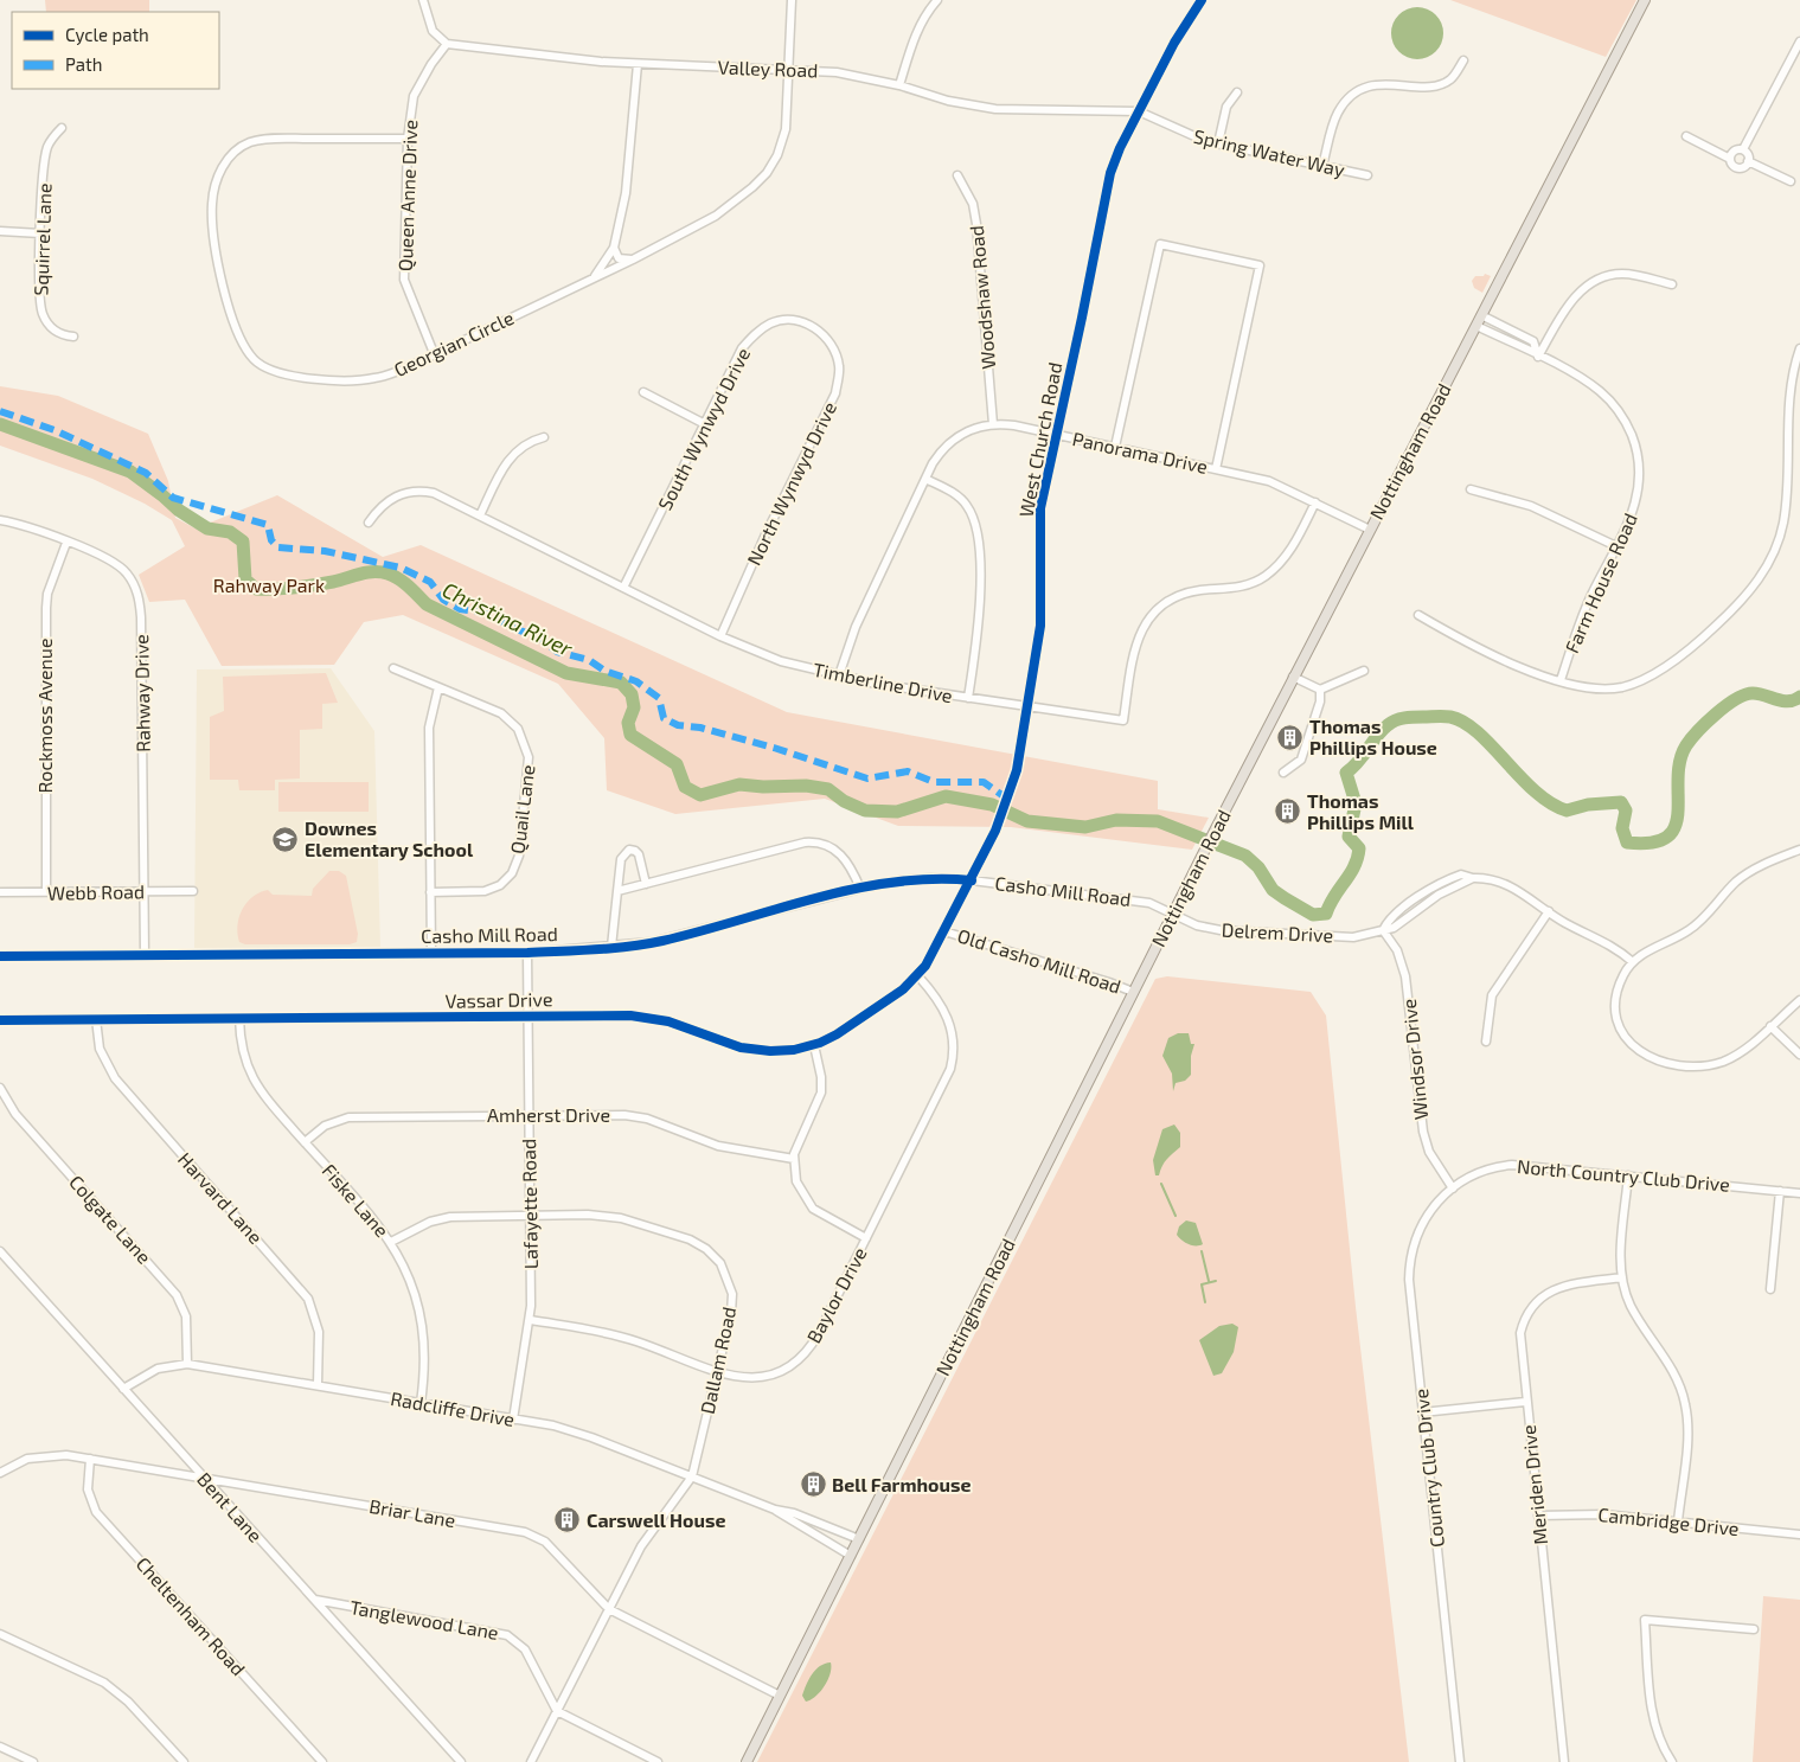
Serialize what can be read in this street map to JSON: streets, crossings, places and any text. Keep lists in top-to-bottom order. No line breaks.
{"streets":{"main road":["Nottingham Road"],"street":["Valley Road","Spring Water Way","Queen Anne Drive","Squirrel Lane","Woodshaw Road","Georgian Circle","South Wynwyd Drive","West Church Road","Panorama Drive","North Wynwyd Drive","Farm House Road","Timberline Drive","Rahway Drive","Rockmoss Avenue","Quail Lane","Casho Mill Road","Webb Road","Delrem Drive","Old Casho Mill Road","Vassar Drive","Windsor Drive","Amherst Drive","North Country Club Drive","Harvard Lane","Fiske Lane","Lafayette Road","Colgate Lane","Baylor Drive","Dallam Road","Radcliffe Drive","Country Club Drive","Meriden Drive","Bent Lane","Briar Lane","Cambridge Drive","Cheltenham Road","Tanglewood Lane"]},"crossings":[["Valley Road","Spring Water Way"],["Valley Road","Queen Anne Drive"],["Valley Road","Georgian Circle"],["Valley Road","West Church Road"],["Spring Water Way","West Church Road"],["Queen Anne Drive","Georgian Circle"],["Woodshaw Road","Panorama Drive"],["South Wynwyd Drive","North Wynwyd Drive"],["South Wynwyd Drive","Timberline Drive"],["West Church Road","Panorama Drive"],["West Church Road","Timberline Drive"],["West Church Road","Casho Mill Road"],["West Church Road","Old Casho Mill Road"],["West Church Road","Vassar Drive"],["Nottingham Road","Panorama Drive"],["Nottingham Road","Farm House Road"],["Nottingham Road","Casho Mill Road"],["Nottingham Road","Delrem Drive"],["Nottingham Road","Old Casho Mill Road"],["Nottingham Road","Radcliffe Drive"],["Nottingham Road","Briar Lane"],["Panorama Drive","Timberline Drive"],["North Wynwyd Drive","Timberline Drive"],["Rahway Drive","Rockmoss Avenue"],["Rahway Drive","Casho Mill Road"],["Rahway Drive","Webb Road"],["Rockmoss Avenue","Webb Road"],["Casho Mill Road","Delrem Drive"],["Casho Mill Road","Lafayette Road"],["Delrem Drive","Windsor Drive"],["Old Casho Mill Road","Vassar Drive"],["Vassar Drive","Harvard Lane"],["Vassar Drive","Fiske Lane"],["Vassar Drive","Lafayette Road"],["Vassar Drive","Baylor Drive"],["Windsor Drive","North Country Club Drive"],["Windsor Drive","Country Club Drive"],["Amherst Drive","Fiske Lane"],["Amherst Drive","Lafayette Road"],["North Country Club Drive","Country Club Drive"],["Harvard Lane","Radcliffe Drive"],["Fiske Lane","Dallam Road"],["Fiske Lane","Radcliffe Drive"],["Lafayette Road","Baylor Drive"],["Lafayette Road","Dallam Road"],["Lafayette Road","Radcliffe Drive"],["Colgate Lane","Radcliffe Drive"],["Baylor Drive","Dallam Road"],["Dallam Road","Radcliffe Drive"],["Dallam Road","Briar Lane"],["Dallam Road","Tanglewood Lane"],["Radcliffe Drive","Bent Lane"],["Meriden Drive","Cambridge Drive"],["Bent Lane","Briar Lane"],["Bent Lane","Tanglewood Lane"],["Briar Lane","Cheltenham Road"]],"water":["Christina River"],"parks":["Rahway Park"],"places":{"building":["Thomas Phillips House","Thomas Phillips Mill","Bell Farmhouse","Carswell House"],"school or university":["Downes Elementary School"]},"legend":["Cycle path","Path"]}
